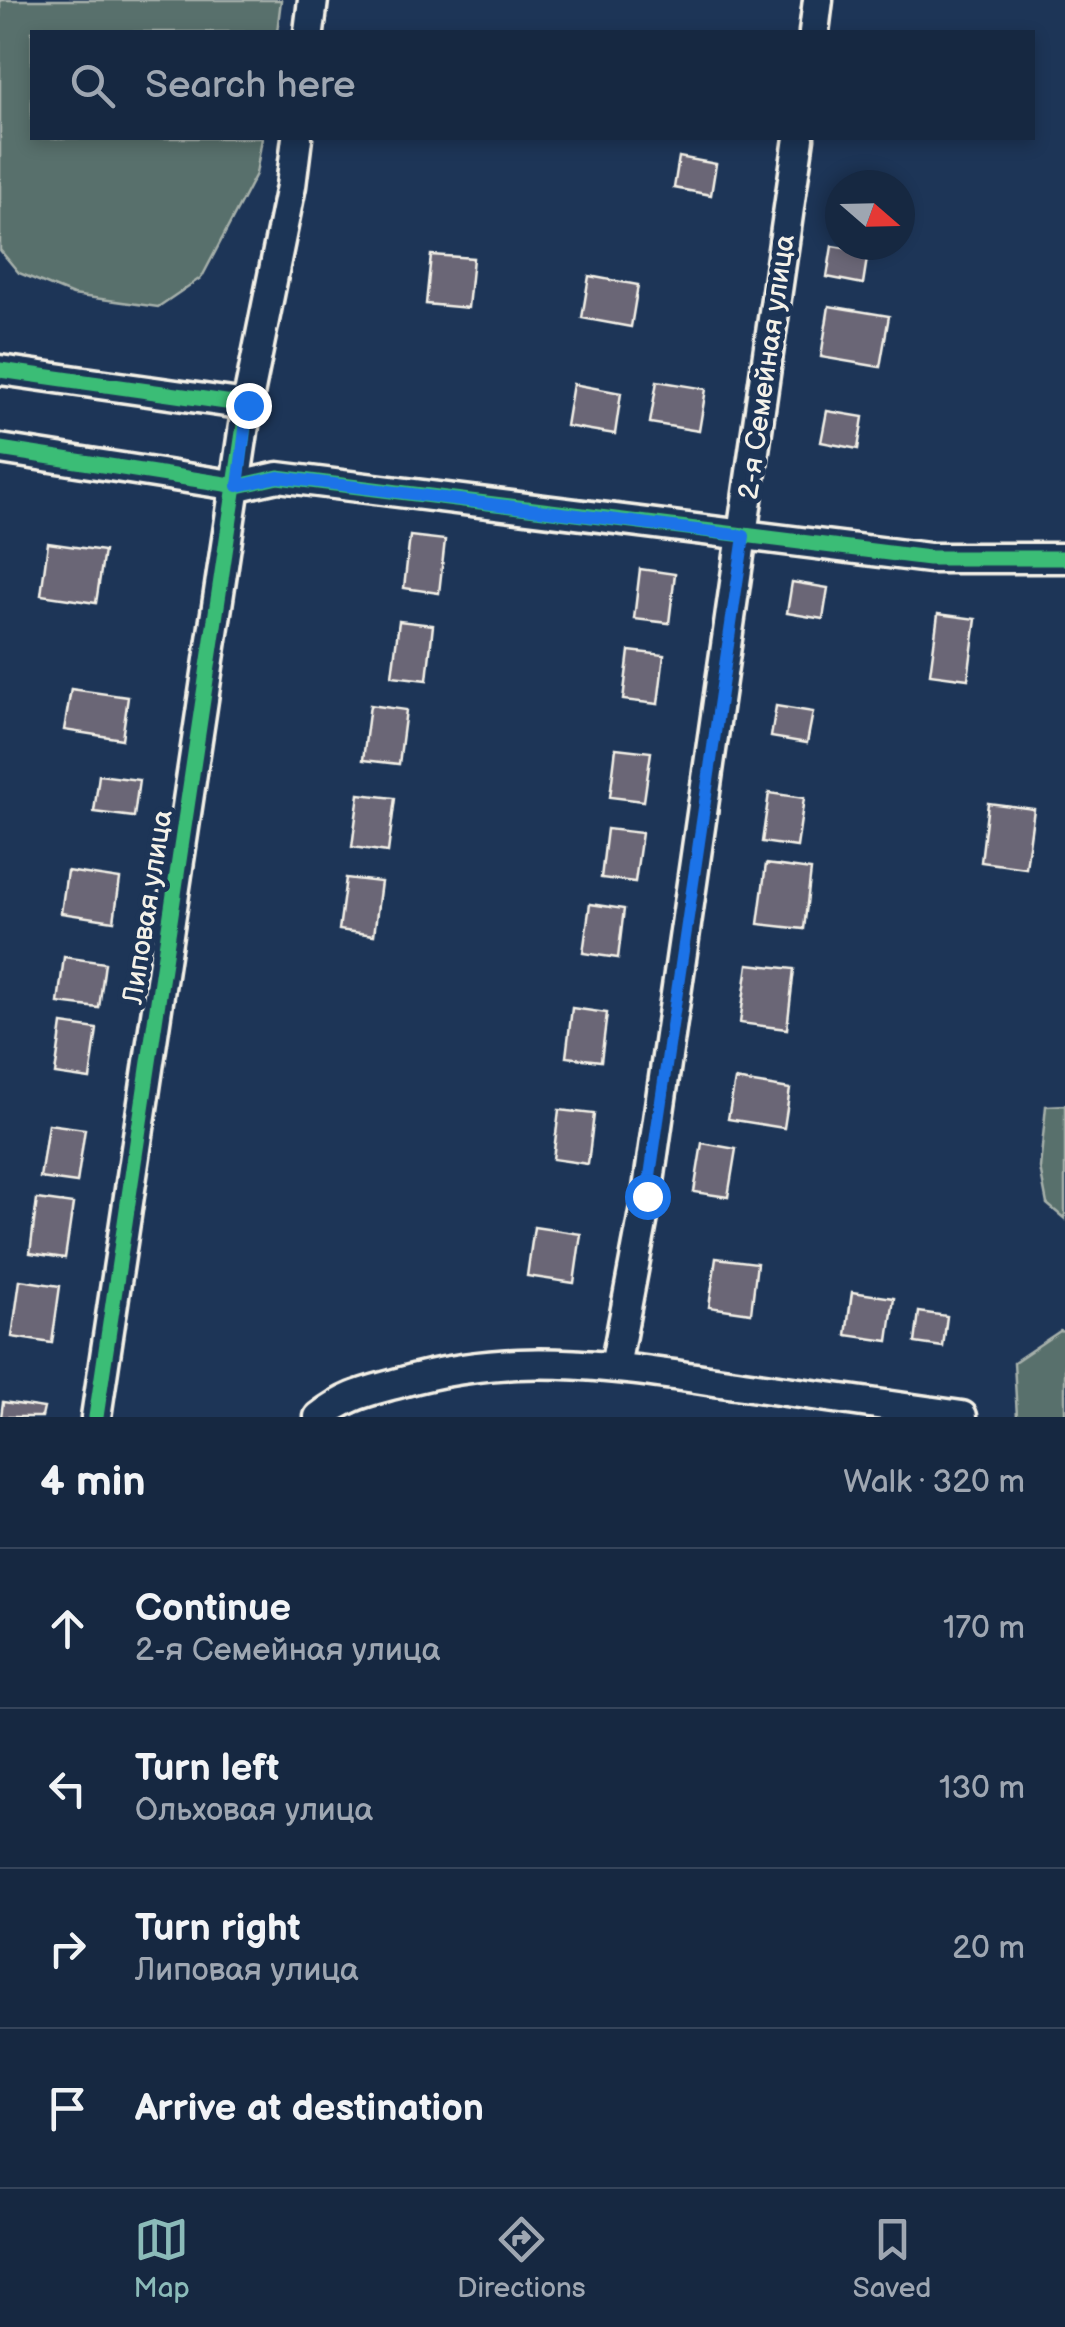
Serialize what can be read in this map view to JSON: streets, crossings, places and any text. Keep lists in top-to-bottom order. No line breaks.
{"streets":{"street":["2-я Семейная улица","Липовая улица"]},"north":"right","page":{"search":"Search here","heading":["4 min","Walk · 320 m"],"list":[["Continue","2-я Семейная улица","170 m"],["Turn left","Ольховая улица","130 m"],["Turn right","Липовая улица","20 m"],"Arrive at destination"],"nav":["Map","Directions","Saved"]}}
